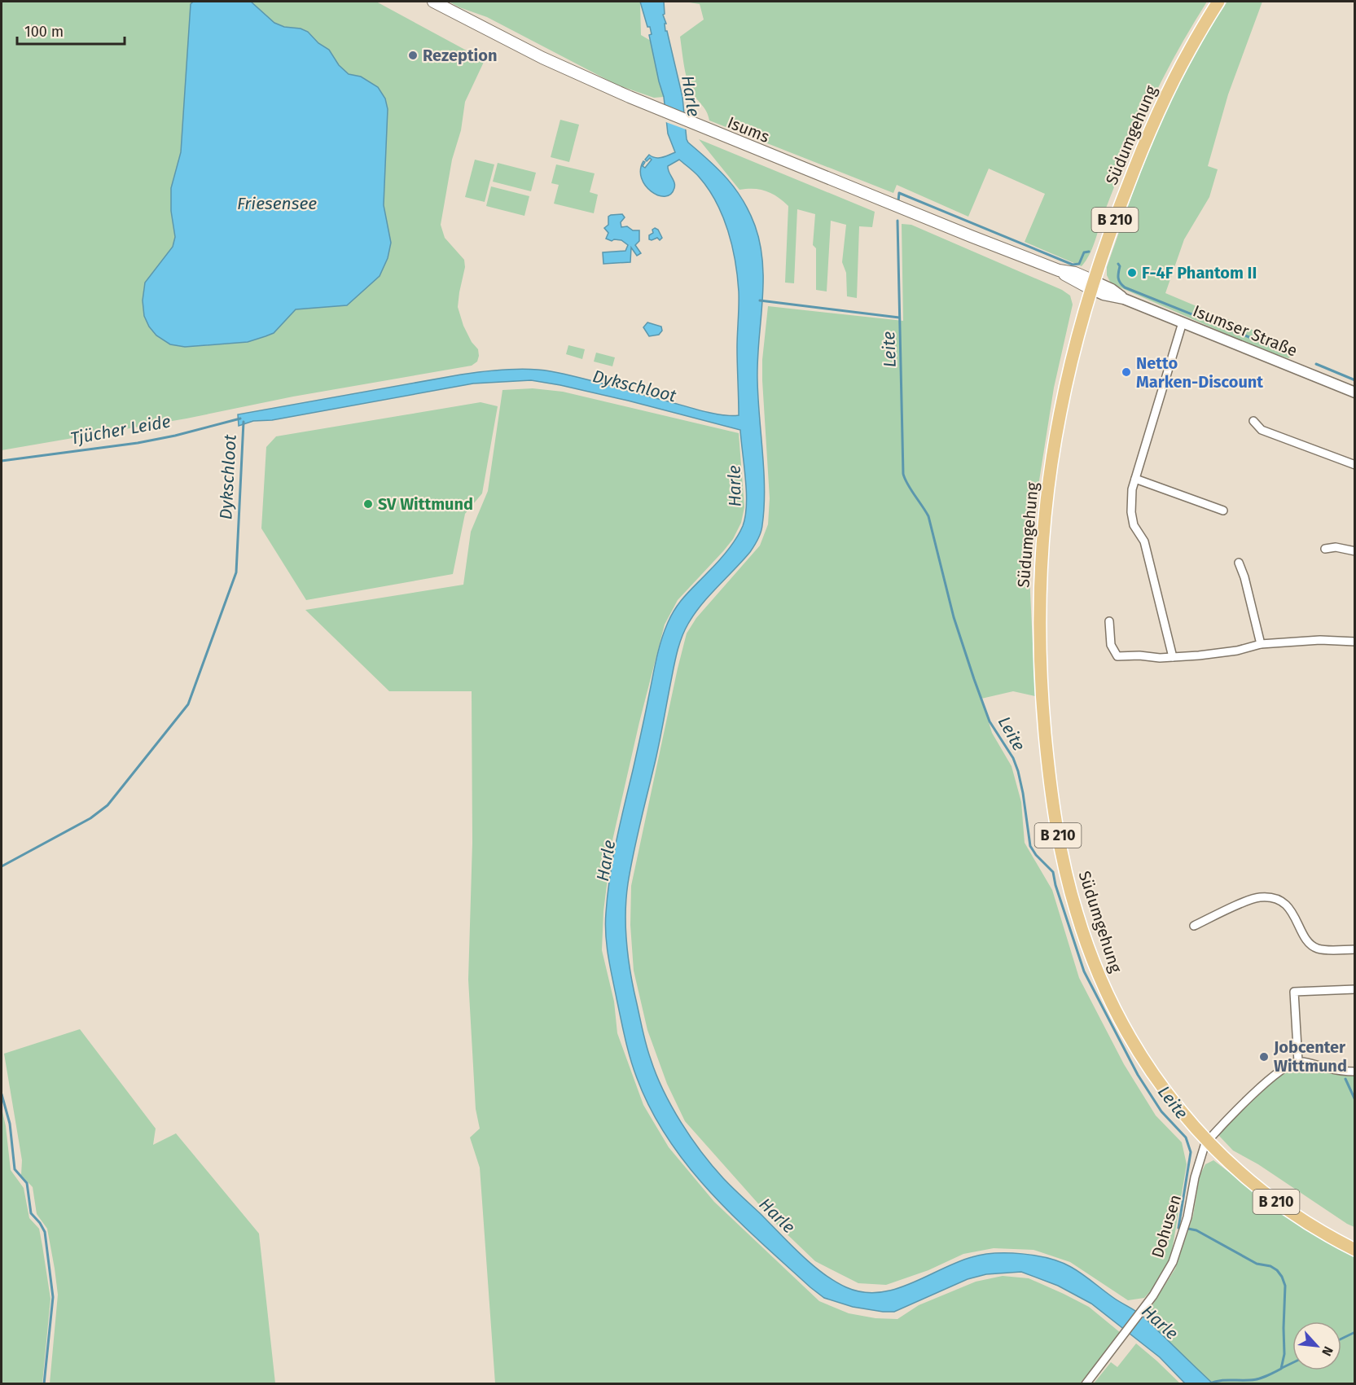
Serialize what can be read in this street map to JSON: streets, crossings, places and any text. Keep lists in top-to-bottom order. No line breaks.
{"streets":{"main road":["Isums","Südumgehung","B 210"],"street":["Isumser Straße","Dohusen"]},"crossings":[["Isums","Südumgehung"],["Isums","Isumser Straße"],["Südumgehung","Isumser Straße"],["Südumgehung","Dohusen"]],"water":["Harle","Friesensee","Leite","Dykschloot","Tjücher Leide"],"places":["Rezeption","F-4F Phantom II","Netto Marken-Discount","SV Wittmund","Jobcenter Wittmund"],"scale_bar":"100 m","north":"bottom right"}
